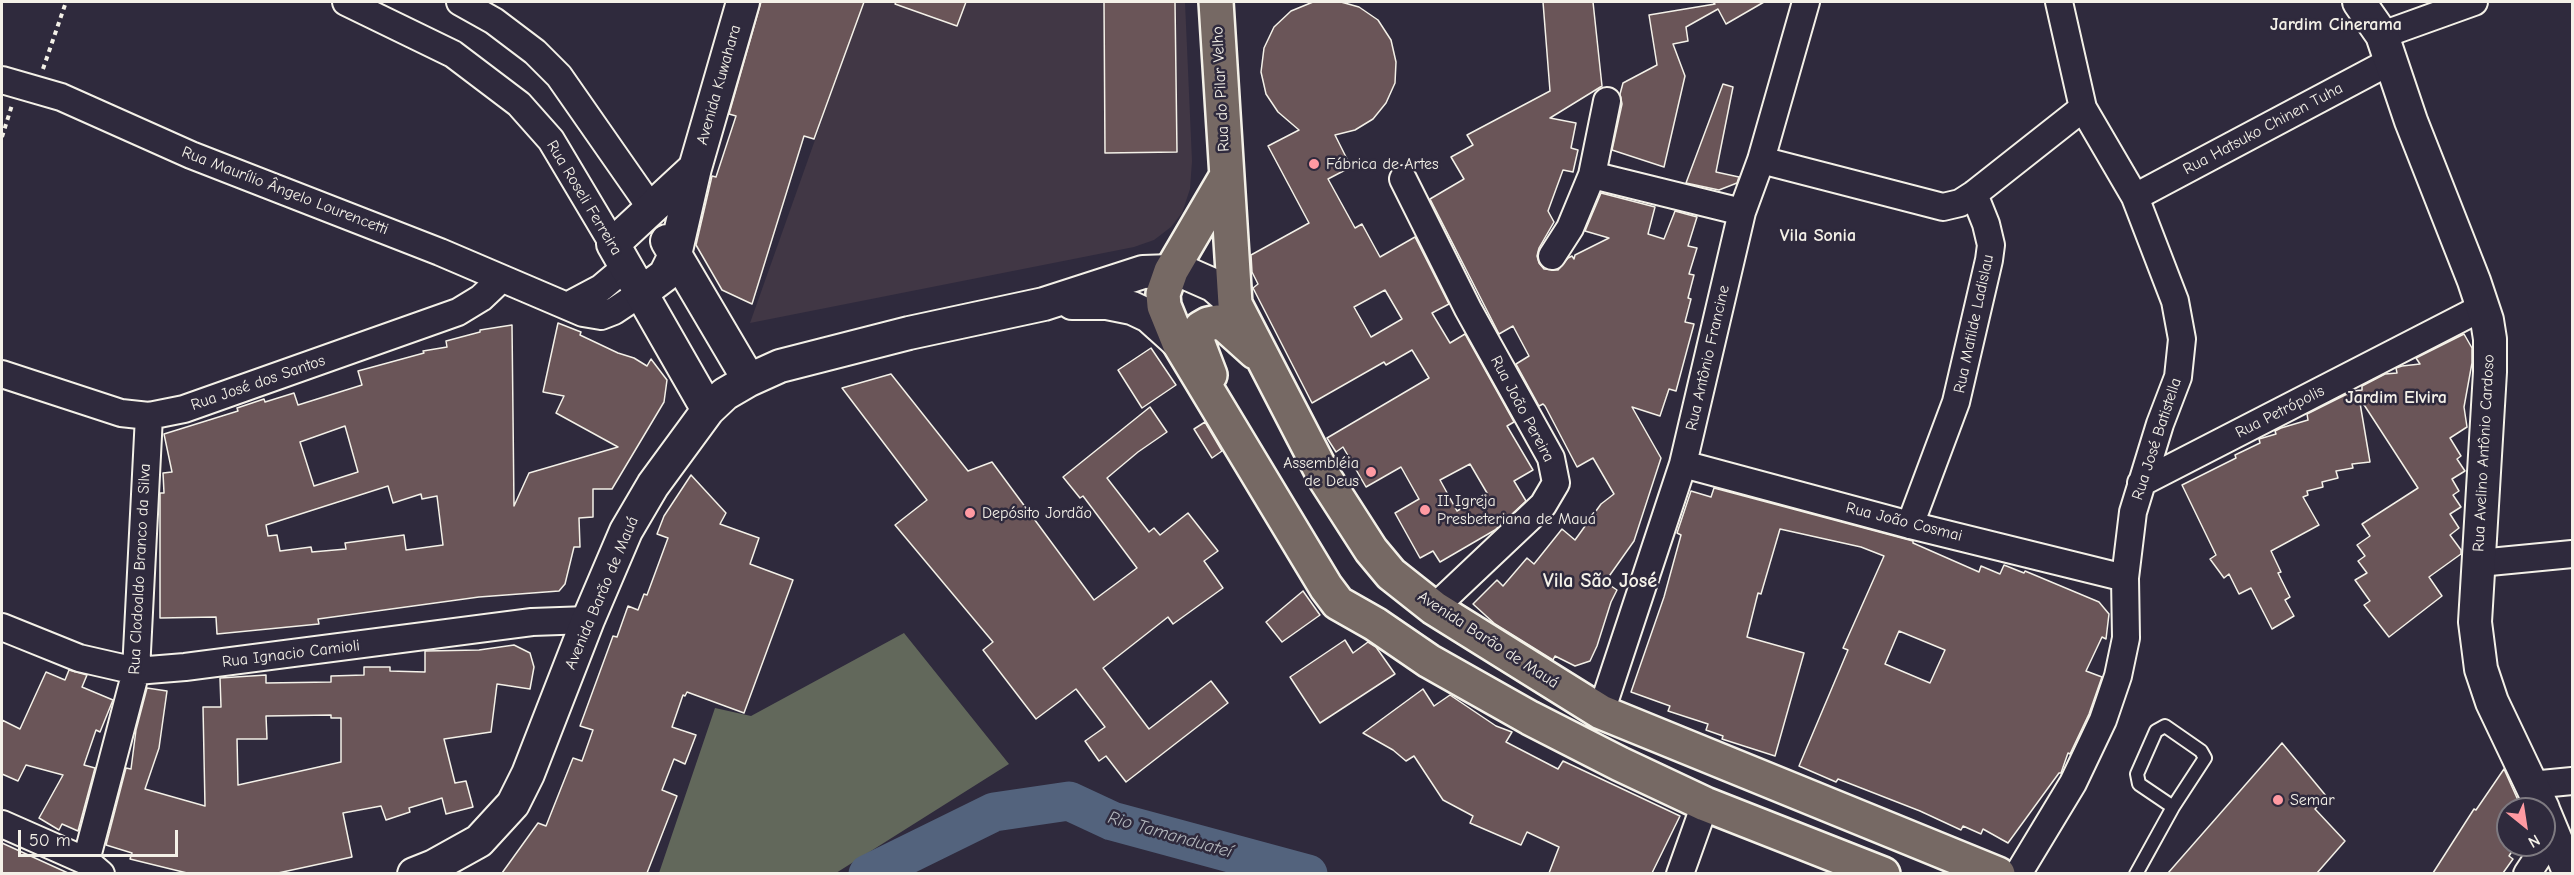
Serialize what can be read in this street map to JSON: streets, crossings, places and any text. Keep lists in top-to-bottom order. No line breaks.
{"streets":{"main road":["Rua do Pilar Velho","Avenida Barão de Mauá"],"street":["Avenida Kuwahara","Rua Hatsuko Chinen Tuha","Rua Maurílio Ângelo Lourencetti","Rua Roseli Ferreira","Rua Matilde Ladislau","Rua Antônio Francine","Rua José dos Santos","Rua João Pereira","Rua Petrópolis","Rua José Batistella","Rua Avelino Antônio Cardoso","Rua João Cosmai","Rua Clodoaldo Branco da Silva","Rua Ignacio Camioli"]},"crossings":[["Avenida Kuwahara","Rua Maurílio Ângelo Lourencetti"],["Avenida Kuwahara","Rua Roseli Ferreira"],["Rua do Pilar Velho","Avenida Barão de Mauá"],["Rua Hatsuko Chinen Tuha","Rua José Batistella"],["Rua Hatsuko Chinen Tuha","Rua Avelino Antônio Cardoso"],["Rua Maurílio Ângelo Lourencetti","Rua Roseli Ferreira"],["Rua Maurílio Ângelo Lourencetti","Rua José dos Santos"],["Rua Roseli Ferreira","Avenida Barão de Mauá"],["Rua Matilde Ladislau","Rua João Cosmai"],["Rua Antônio Francine","Rua João Cosmai"],["Rua Antônio Francine","Avenida Barão de Mauá"],["Rua José dos Santos","Rua Clodoaldo Branco da Silva"],["Rua João Pereira","Avenida Barão de Mauá"],["Rua Petrópolis","Rua José Batistella"],["Rua Petrópolis","Rua Avelino Antônio Cardoso"],["Rua José Batistella","Rua João Cosmai"],["Rua Clodoaldo Branco da Silva","Rua Ignacio Camioli"],["Avenida Barão de Mauá","Rua Ignacio Camioli"]],"districts":["Jardim Cinerama","Vila Sonia","Jardim Elvira","Vila São José"],"water":["Rio Tamanduateí"],"places":["Fábrica de Artes","Assembléia de Deus","II Igreja Presbeteriana de Mauá","Depósito Jordão","Semar"],"scale_bar":"50 m","north":"bottom right"}
